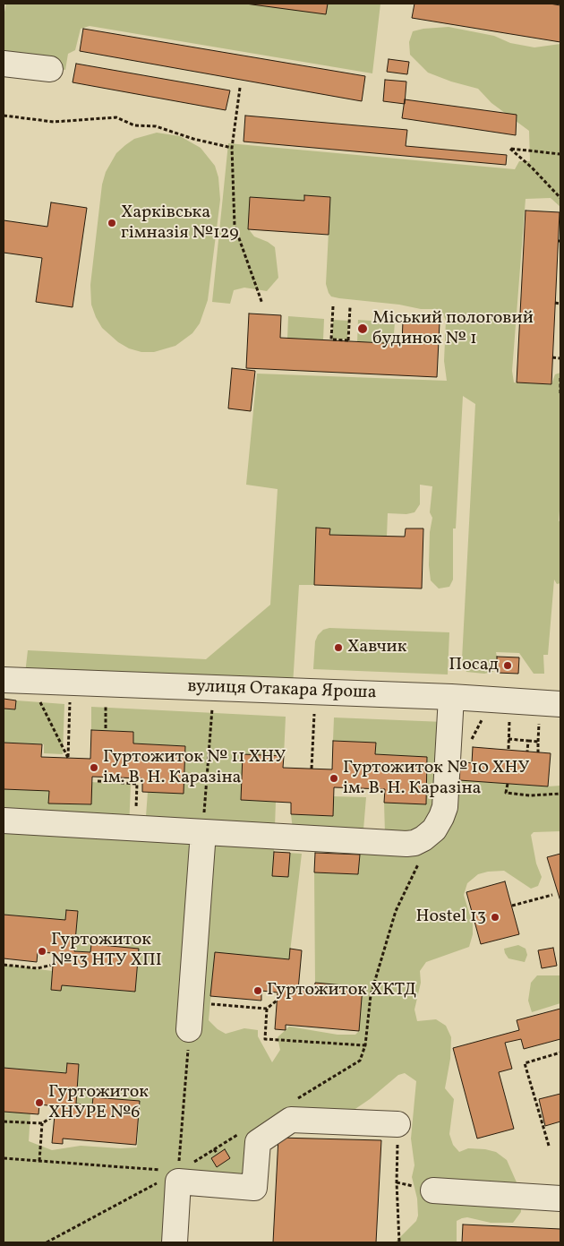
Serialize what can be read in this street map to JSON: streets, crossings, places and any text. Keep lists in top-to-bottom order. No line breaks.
{"streets":{"street":["вулиця Отакара Яроша"]},"places":["Харківська гімназія №129","Міський пологовий будинок № 1","Хавчик","Посад","Гуртожиток № 11 ХНУ ім. В. Н. Каразіна","Гуртожиток № 10 ХНУ ім. В. Н. Каразіна","Hostel 13","Гуртожиток №13 НТУ ХПІ","Гуртожиток ХКТД","Гуртожиток ХНУРЕ №6"]}
